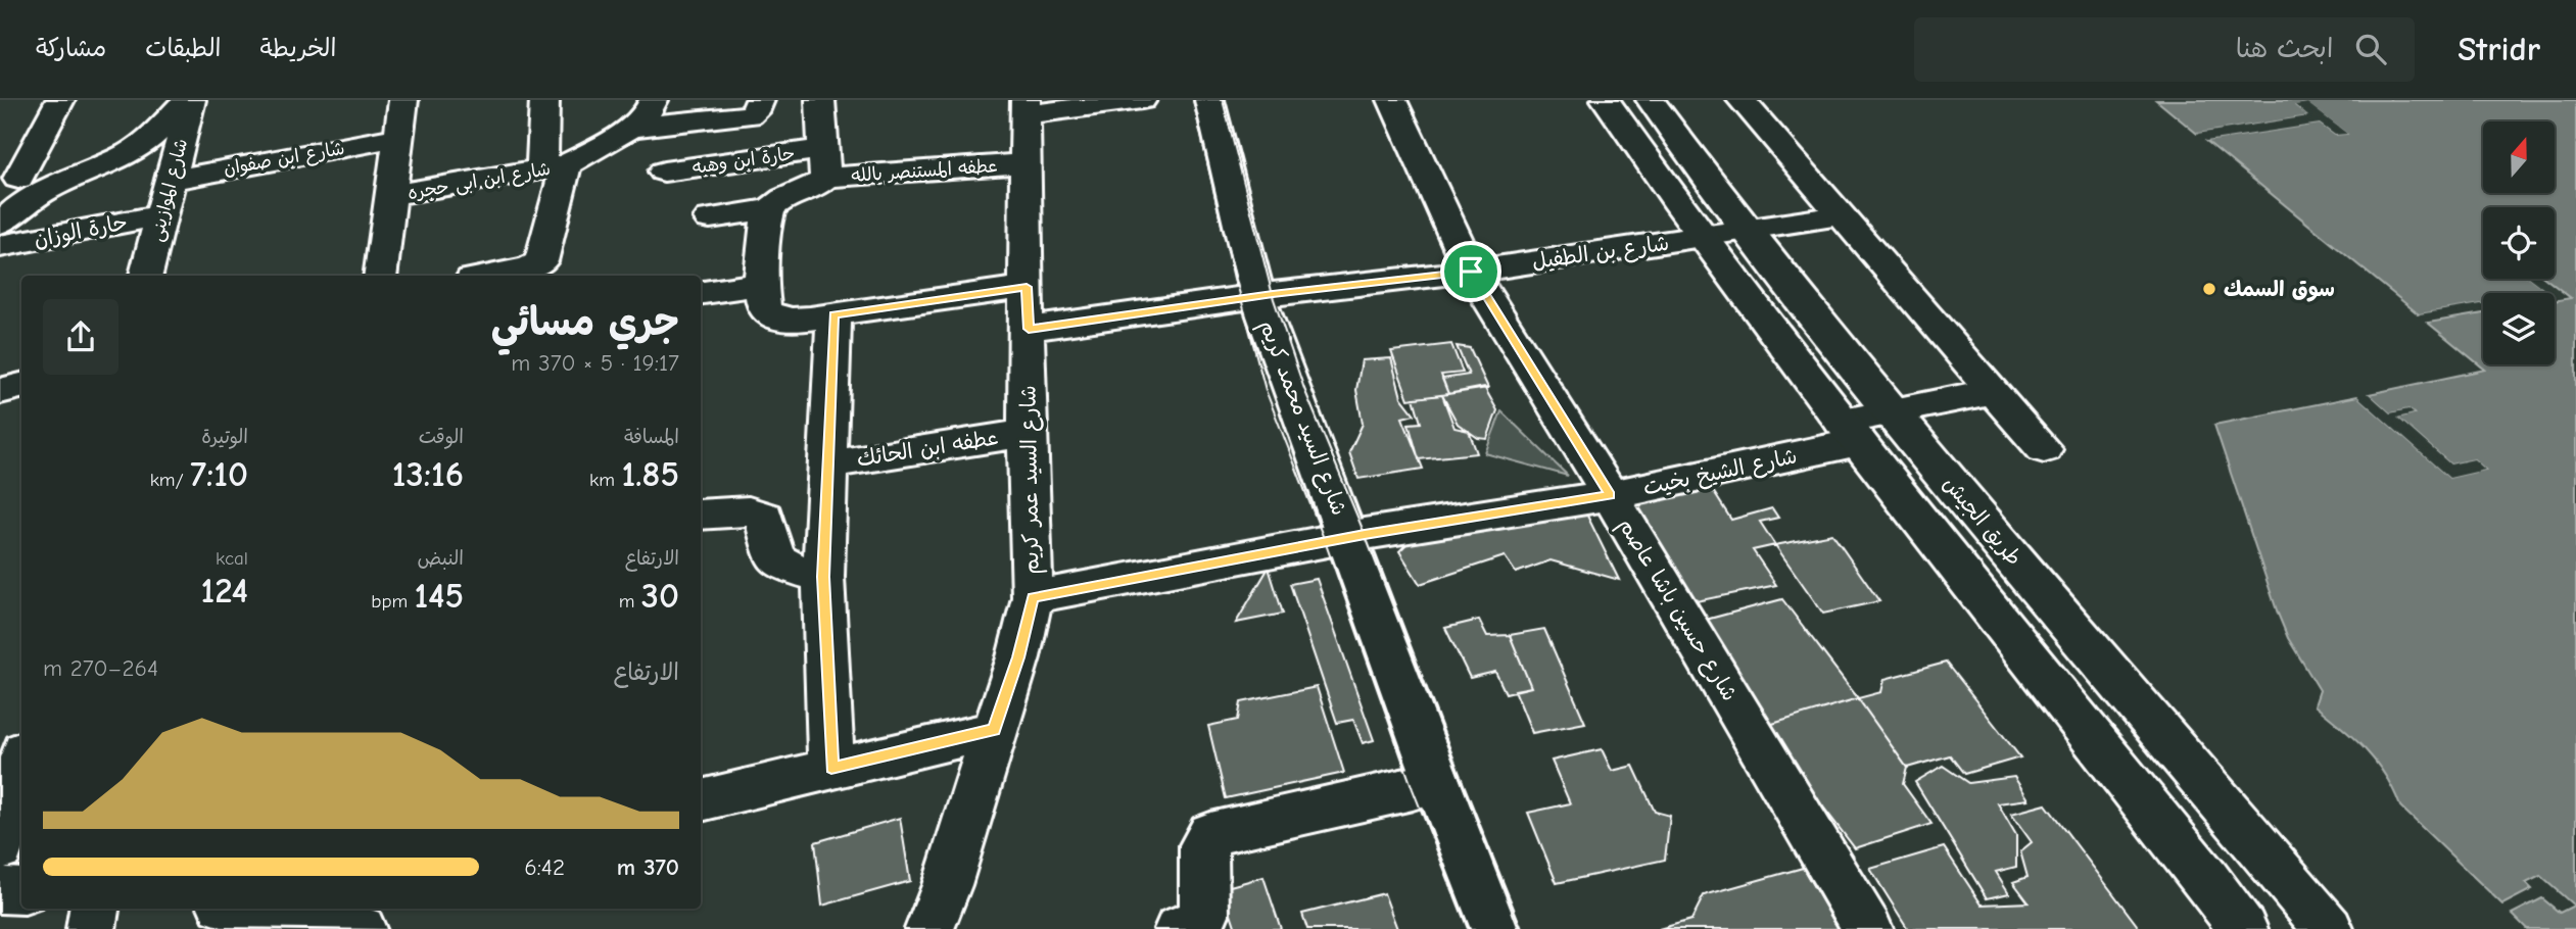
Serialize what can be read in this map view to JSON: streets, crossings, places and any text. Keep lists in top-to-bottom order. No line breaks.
{"streets":{"main road":["شارع ابن صفوان","حارة ابن وهبه","عطفه المستنصر بالله","شارع ابن ابى حجره","شارع الموازينى","حارة الوزان","شارع بن الطفيل","شارع السيد محمد كريم","عطفه ابن الحائك","شارع الشيخ بخيت","شارع السيد عمر كريم","طريق الجيش","شارع حسين باشا عاصم"]},"crossings":[["شارع ابن صفوان","شارع الموازينى"],["حارة ابن وهبه","عطفه المستنصر بالله"],["عطفه المستنصر بالله","شارع السيد عمر كريم"],["شارع الموازينى","حارة الوزان"],["شارع بن الطفيل","شارع السيد محمد كريم"],["شارع بن الطفيل","شارع السيد عمر كريم"],["شارع بن الطفيل","طريق الجيش"],["شارع بن الطفيل","شارع حسين باشا عاصم"],["شارع السيد محمد كريم","شارع الشيخ بخيت"],["عطفه ابن الحائك","شارع السيد عمر كريم"],["شارع الشيخ بخيت","شارع السيد عمر كريم"],["شارع الشيخ بخيت","طريق الجيش"],["شارع الشيخ بخيت","شارع حسين باشا عاصم"]],"places":["سوق السمك"],"north":"top","page":{"header":"Stridr","search":"ابحث هنا","nav":["الخريطة","الطبقات","مشاركة"],"heading":["جري مسائي","19:17 · 5 × 370 m"],"stats":[["المسافة","1.85 km"],["الوقت","13:16"],["الوتيرة","7:10 /km"],["الارتفاع","30 m"],["النبض","145 bpm"],["kcal","124"]],"chart":["الارتفاع","264–270 m"],"list":[{"name":"370 m","note":"6:42"}]}}
